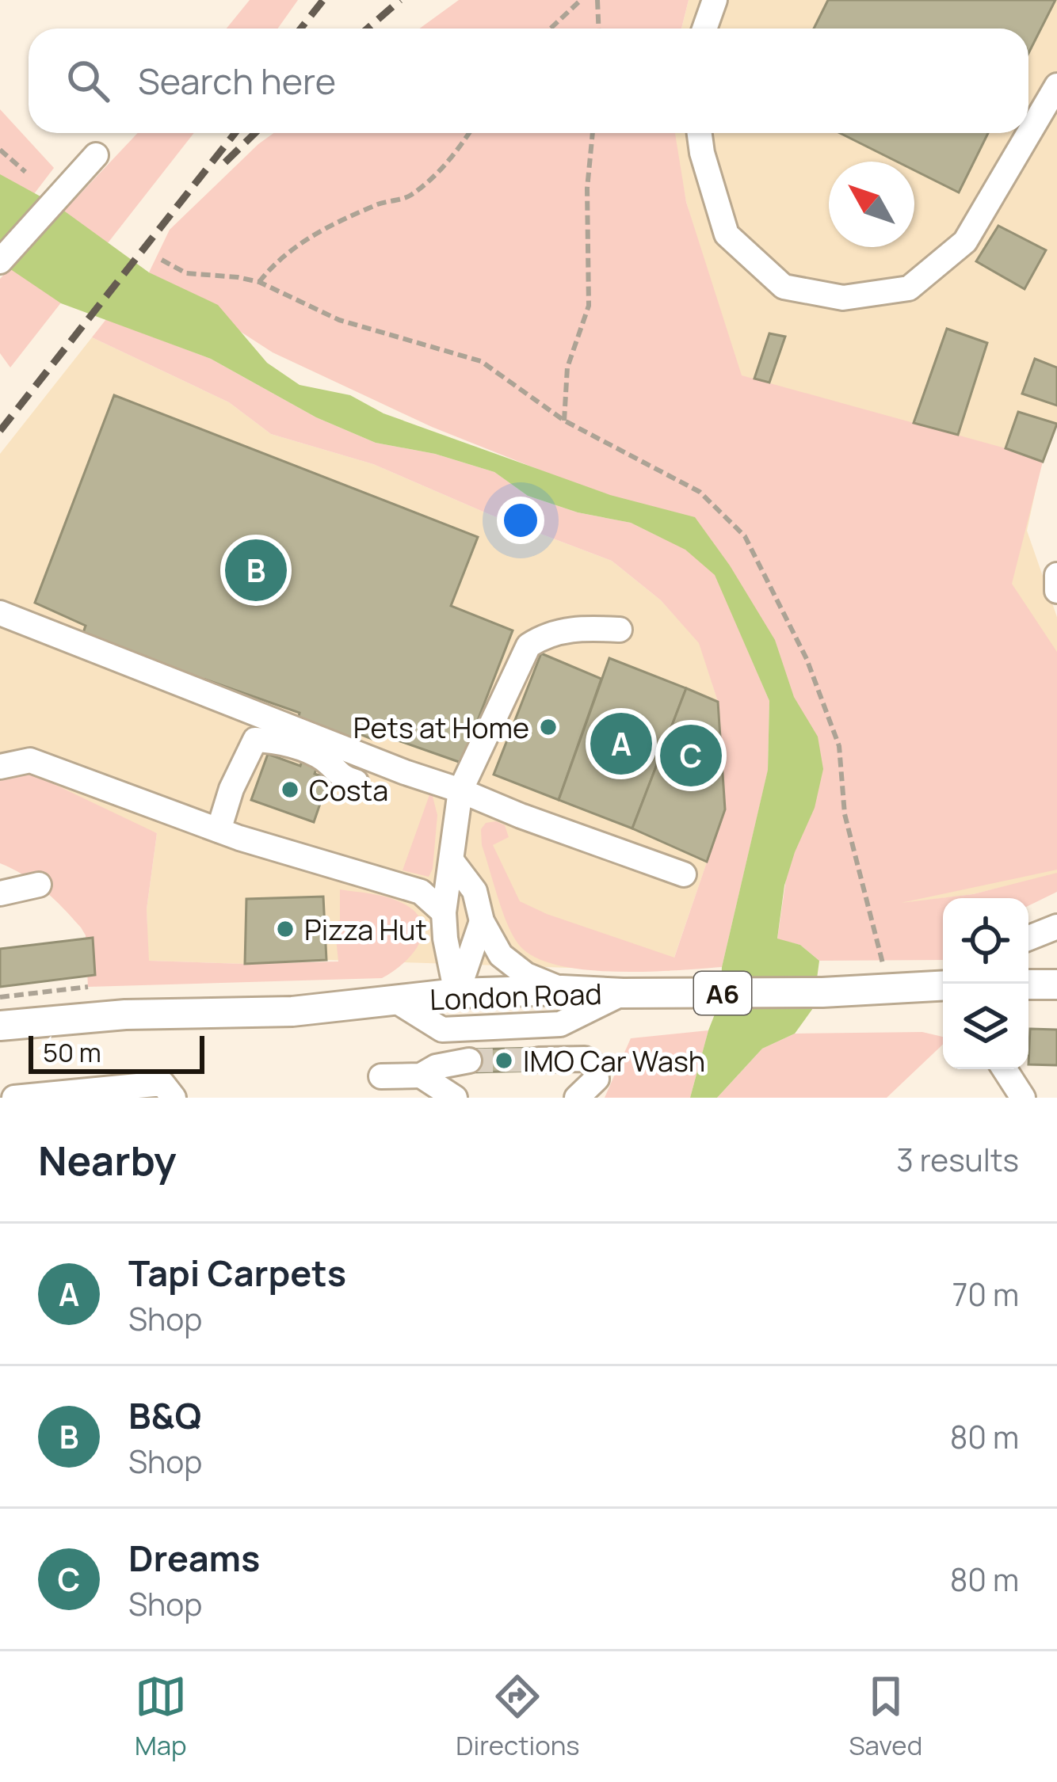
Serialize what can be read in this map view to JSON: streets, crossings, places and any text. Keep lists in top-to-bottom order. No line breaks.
{"streets":{"main road":["A6","London Road"]},"crossings":[["A6","London Road"]],"places":["Pets at Home","Costa","Pizza Hut","IMO Car Wash"],"scale_bar":"50 m","north":"top left","page":{"search":"Search here","pins":["B","A","C"],"scale":"50 m","heading":["Nearby","3 results"],"list":[{"mark":"A","name":"Tapi Carpets","note":"Shop","value":"70 m"},{"mark":"B","name":"B&Q","note":"Shop","value":"80 m"},{"mark":"C","name":"Dreams","note":"Shop","value":"80 m"}],"nav":["Map","Directions","Saved"]}}
